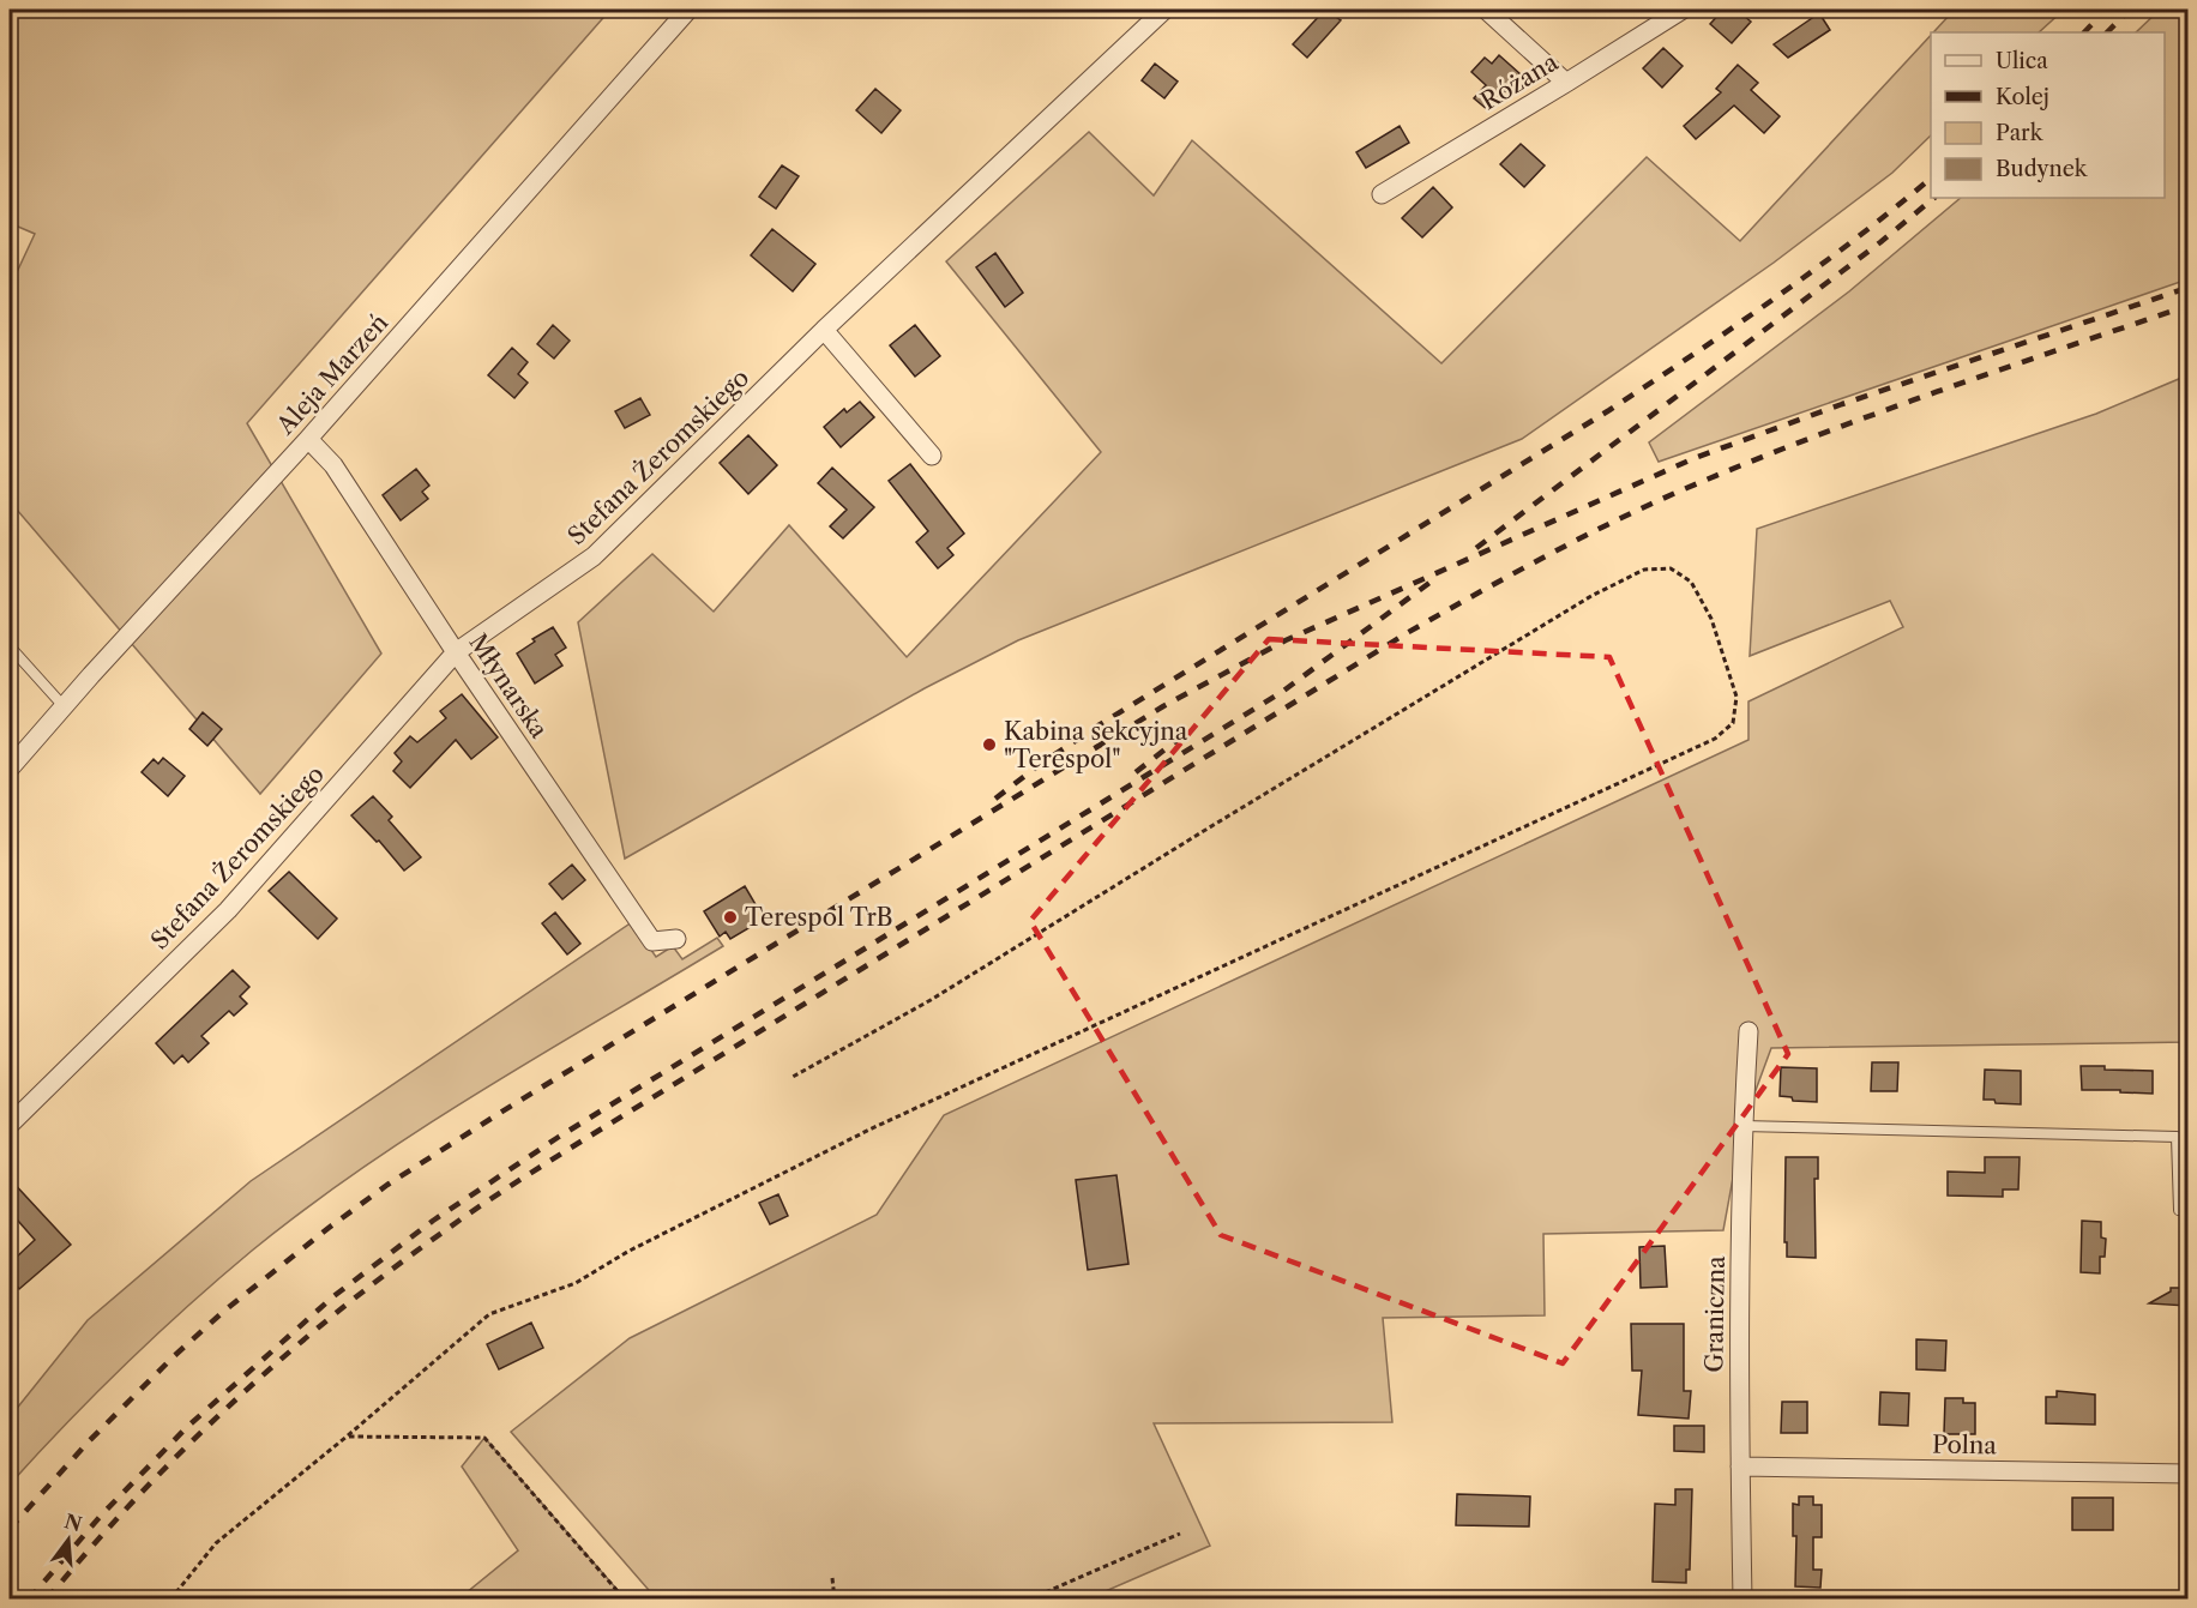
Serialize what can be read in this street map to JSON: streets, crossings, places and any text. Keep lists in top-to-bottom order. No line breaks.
{"streets":{"street":["Różana","Aleja Marzeń","Stefana Żeromskiego","Młynarska","Graniczna","Polna"]},"crossings":[["Aleja Marzeń","Młynarska"],["Stefana Żeromskiego","Młynarska"],["Graniczna","Polna"]],"places":["Kabina sekcyjna \"Terespol\"","Terespol TrB"],"legend":["Ulica","Kolej","Park","Budynek"],"north":"top"}
